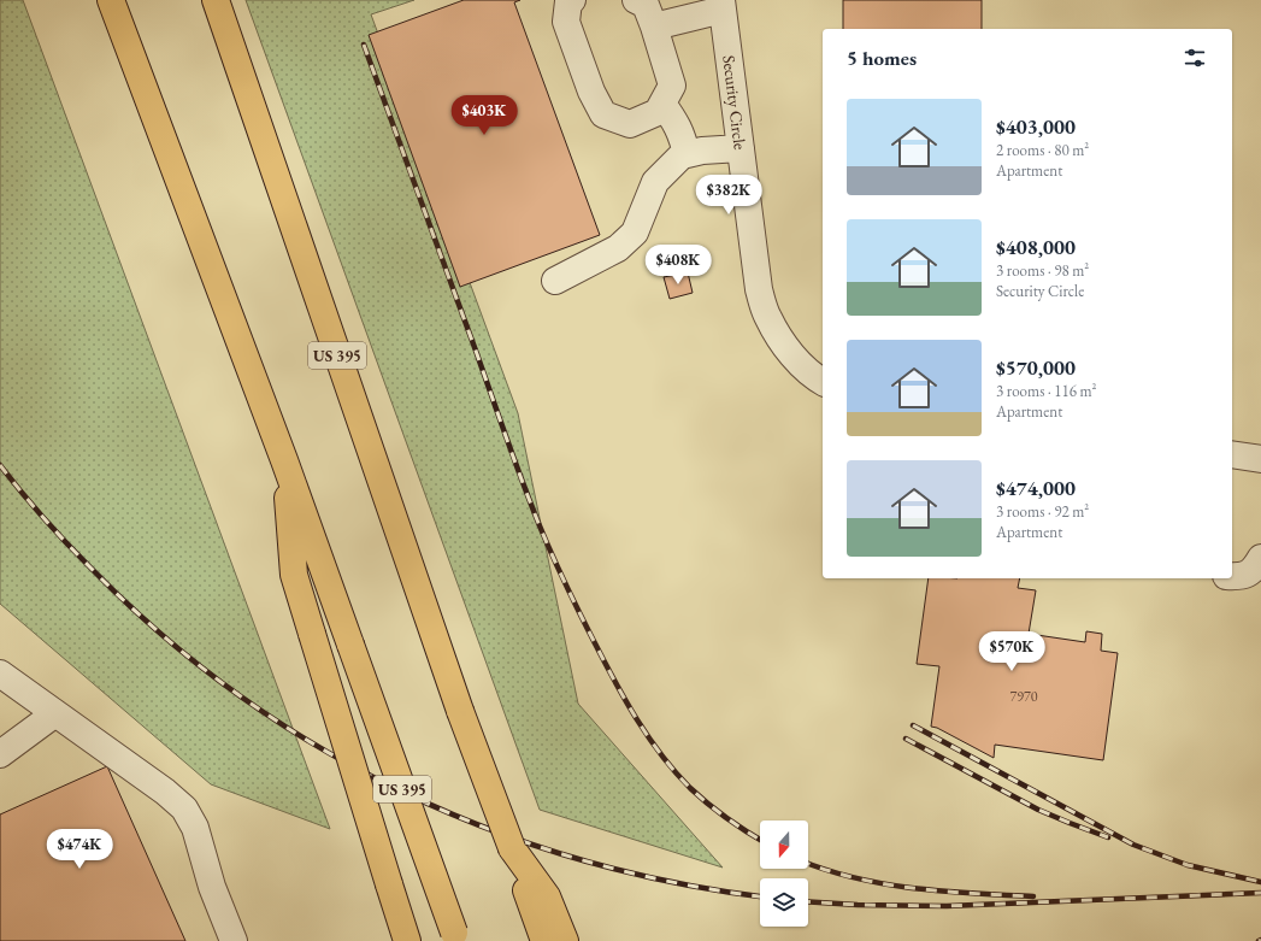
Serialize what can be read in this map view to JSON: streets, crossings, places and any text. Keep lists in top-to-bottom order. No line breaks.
{"streets":{"highway":["US 395"],"street":["Security Circle"]},"house_numbers":["7970"],"north":"bottom","page":{"heading":"5 homes","list":[{"name":"$403,000","note":"2 rooms · 80 m² · Apartment"},{"name":"$408,000","note":"3 rooms · 98 m² · Security Circle"},{"name":"$570,000","note":"3 rooms · 116 m² · Apartment"},{"name":"$474,000","note":"3 rooms · 92 m² · Apartment"}],"price":["$403K","$382K","$408K","$570K","$474K"]}}
